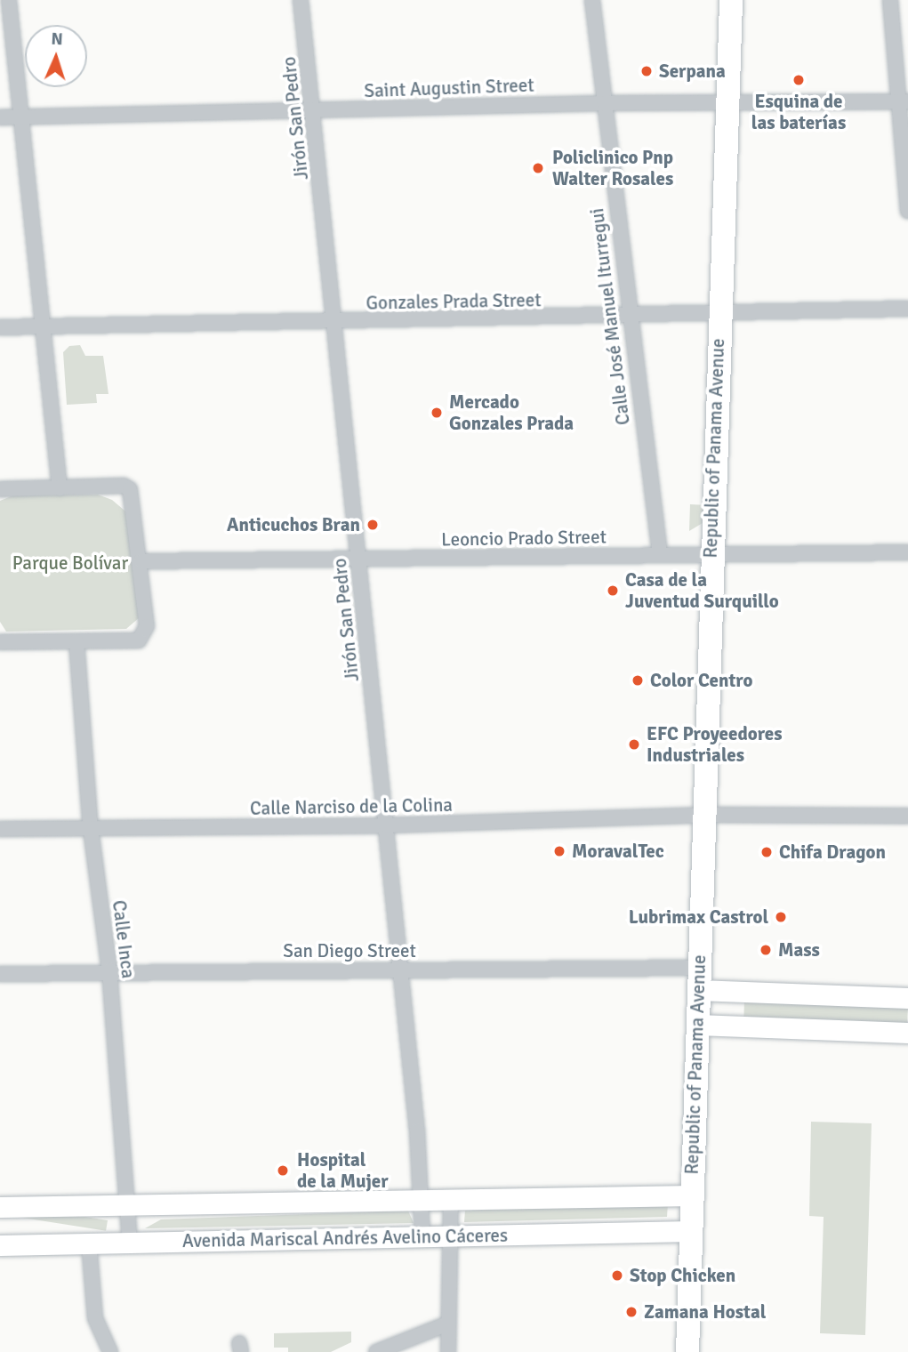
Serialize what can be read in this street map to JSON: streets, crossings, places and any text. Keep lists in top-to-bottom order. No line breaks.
{"streets":{"main road":["Republic of Panama Avenue"],"street":["Saint Augustin Street","Jirón San Pedro","Gonzales Prada Street","Calle José Manuel Iturregui","Leoncio Prado Street","Calle Narciso de la Colina","Calle Inca","San Diego Street","Avenida Mariscal Andrés Avelino Cáceres"]},"crossings":[["Saint Augustin Street","Jirón San Pedro"],["Saint Augustin Street","Calle José Manuel Iturregui"],["Saint Augustin Street","Republic of Panama Avenue"],["Jirón San Pedro","Gonzales Prada Street"],["Jirón San Pedro","Leoncio Prado Street"],["Jirón San Pedro","Calle Narciso de la Colina"],["Jirón San Pedro","San Diego Street"],["Jirón San Pedro","Avenida Mariscal Andrés Avelino Cáceres"],["Gonzales Prada Street","Calle José Manuel Iturregui"],["Gonzales Prada Street","Republic of Panama Avenue"],["Calle José Manuel Iturregui","Leoncio Prado Street"],["Republic of Panama Avenue","Leoncio Prado Street"],["Republic of Panama Avenue","Calle Narciso de la Colina"],["Republic of Panama Avenue","San Diego Street"],["Republic of Panama Avenue","Avenida Mariscal Andrés Avelino Cáceres"],["Calle Narciso de la Colina","Calle Inca"],["Calle Inca","San Diego Street"],["Calle Inca","Avenida Mariscal Andrés Avelino Cáceres"]],"parks":["Parque Bolívar"],"places":["Serpana","Esquina de las baterías","Policlinico Pnp Walter Rosales","Mercado Gonzales Prada","Anticuchos Bran","Casa de la Juventud Surquillo","Color Centro","EFC Proyeedores Industriales","MoravalTec","Chifa Dragon","Lubrimax Castrol","Mass","Hospital de la Mujer","Stop Chicken","Zamana Hostal"],"north":"top"}
